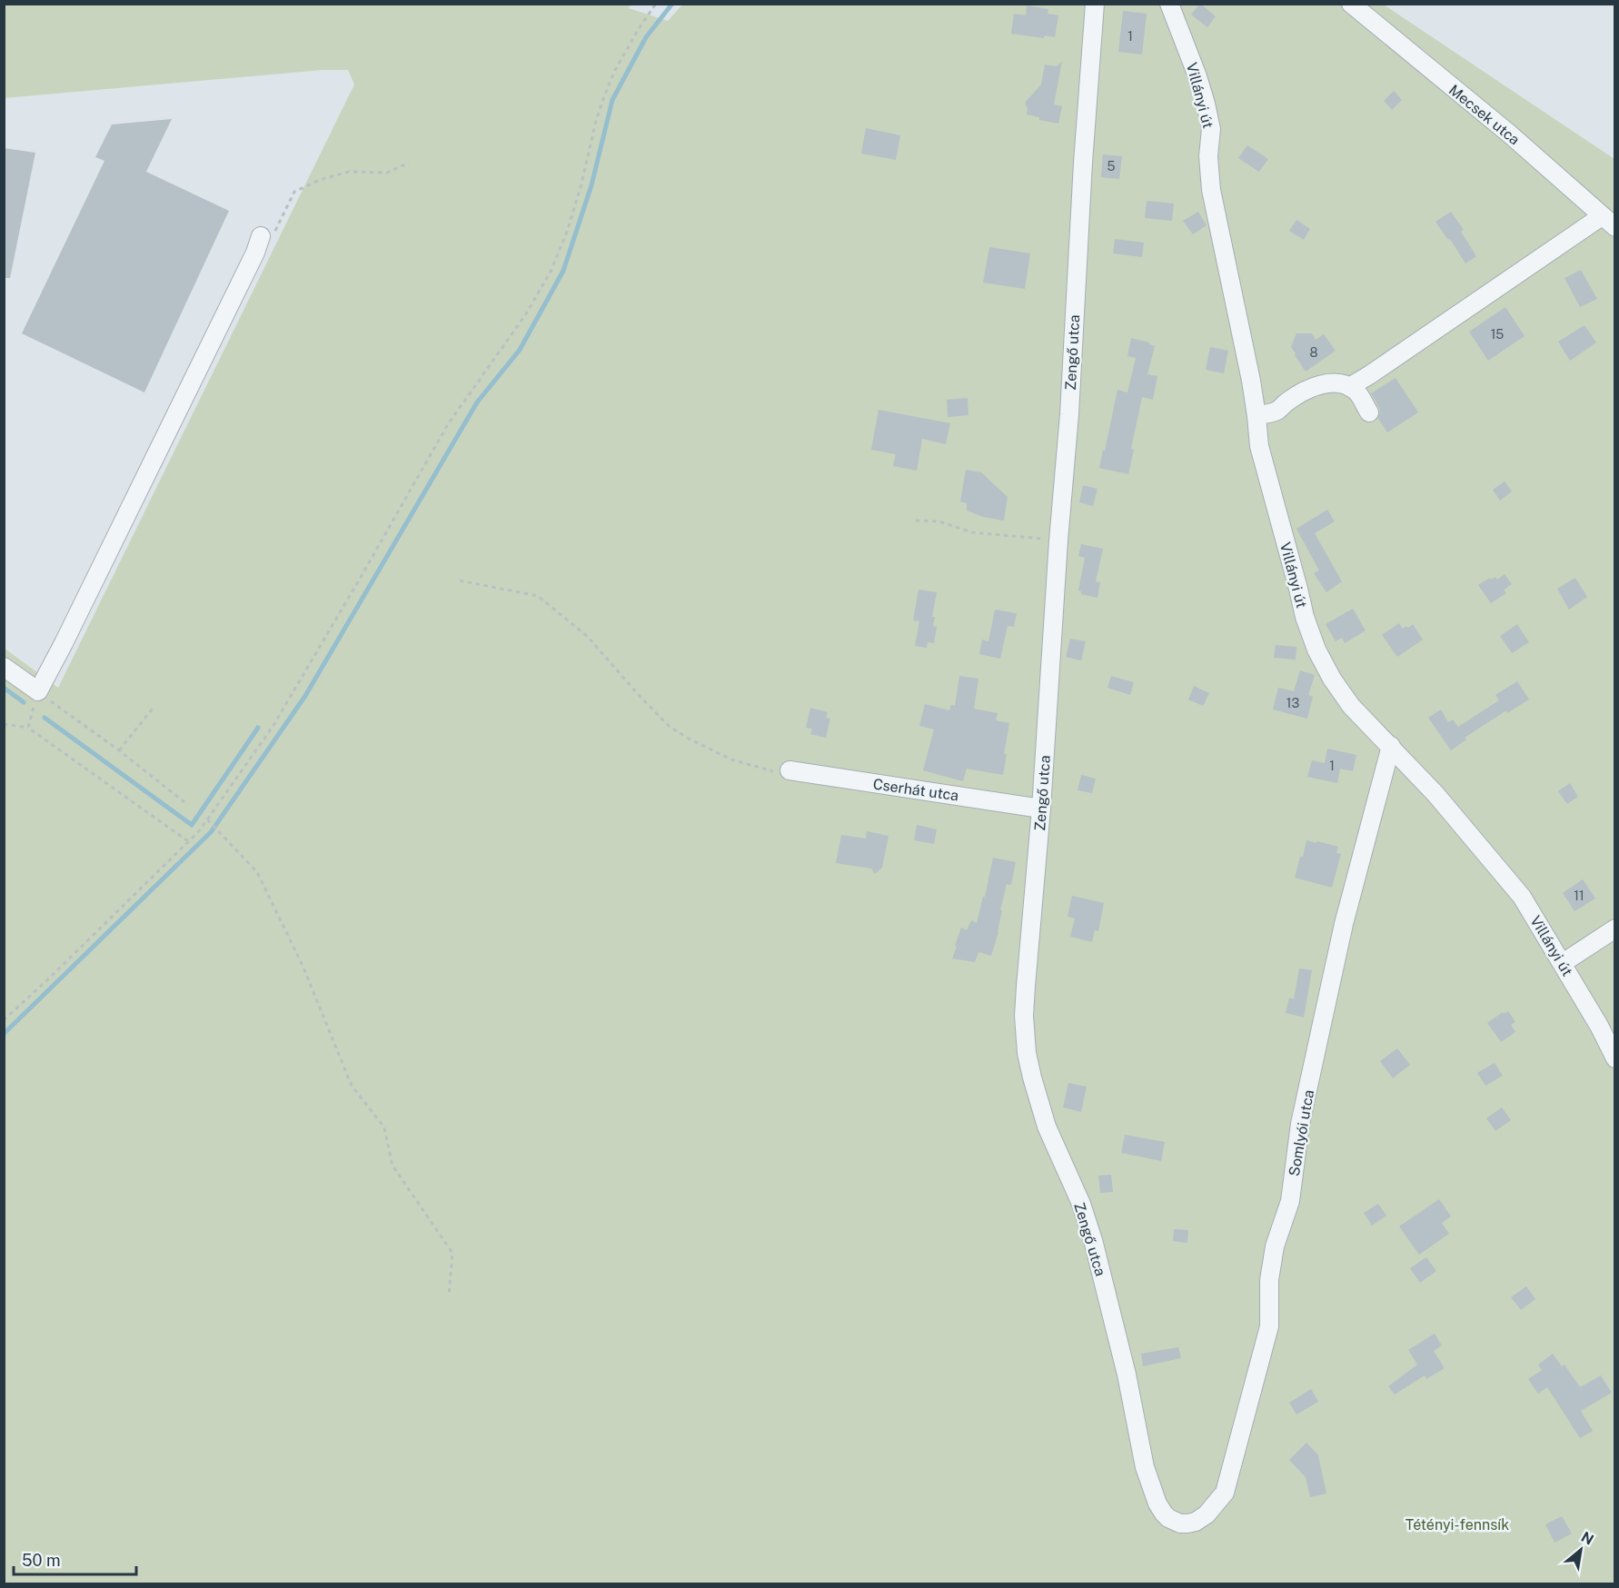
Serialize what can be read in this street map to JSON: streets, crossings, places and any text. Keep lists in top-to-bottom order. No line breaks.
{"streets":{"street":["Villányi út","Mecsek utca","Zengő utca","Cserhát utca","Somlyói utca"]},"crossings":[["Villányi út","Somlyói utca"],["Zengő utca","Cserhát utca"],["Zengő utca","Somlyói utca"]],"parks":["Tétényi-fennsík"],"house_numbers":["1","5","15","8","13","1","11"],"scale_bar":"50 m","north":"top right"}
